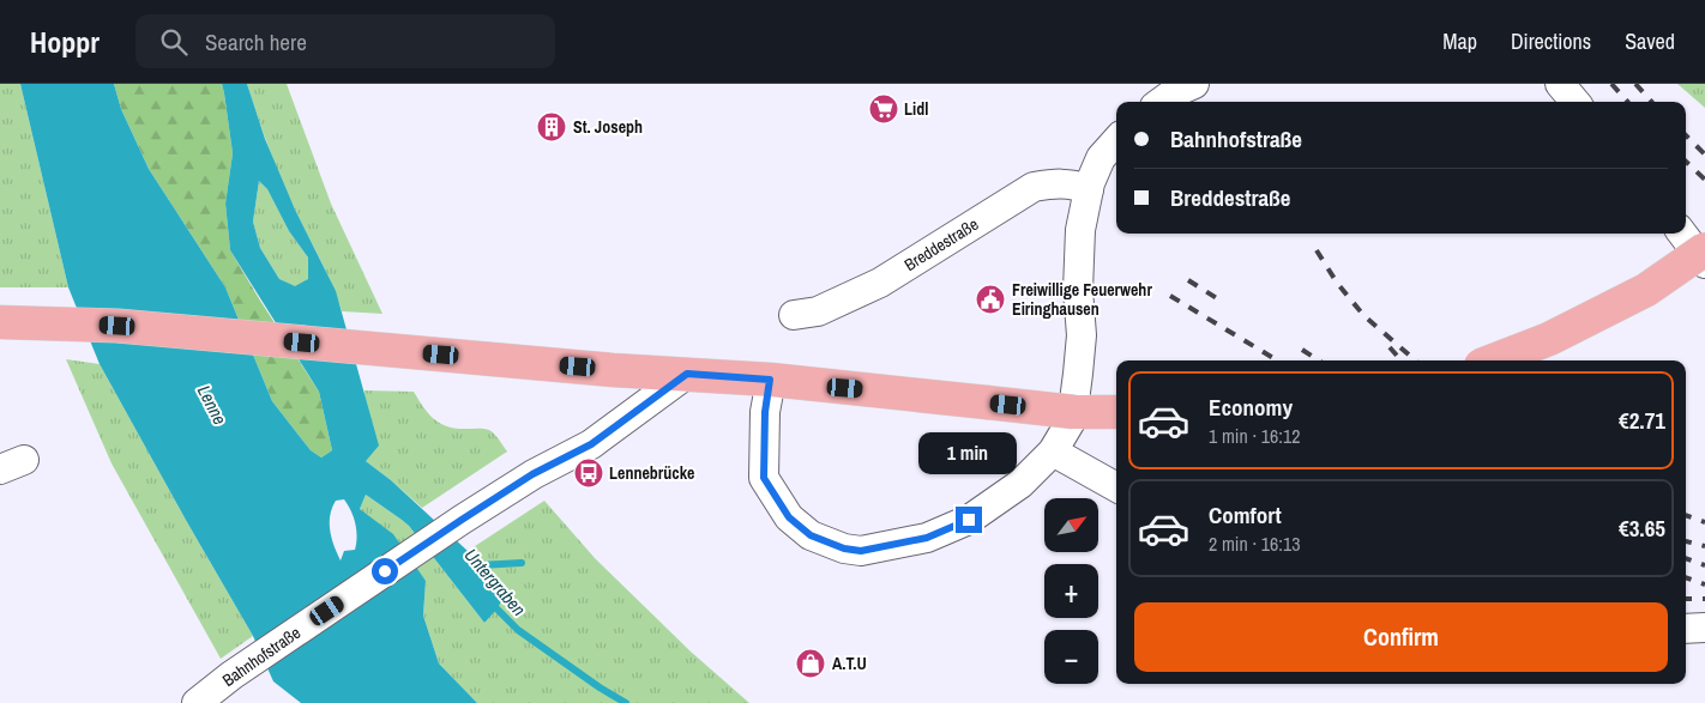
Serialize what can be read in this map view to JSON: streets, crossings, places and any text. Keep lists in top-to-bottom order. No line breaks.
{"streets":{"street":["Breddestraße","Bahnhofstraße"]},"water":["Lenne","Untergraben"],"places":{"supermarket":["Lidl"],"building":["St. Joseph"],"public building":["Freiwillige Feuerwehr Eiringhausen"],"bus stop":["Lennebrücke"],"shop":["A.T.U"]},"north":"top right","page":{"header":"Hoppr","search":"Search here","nav":["Map","Directions","Saved"],"banner":["Bahnhofstraße","Breddestraße"],"list":[{"name":"Economy","note":"1 min · 16:12","value":"€2.71"},{"name":"Comfort","note":"2 min · 16:13","value":"€3.65"}],"bubble":"1 min","map_buttons":["+","−"],"buttons":"Confirm"}}
